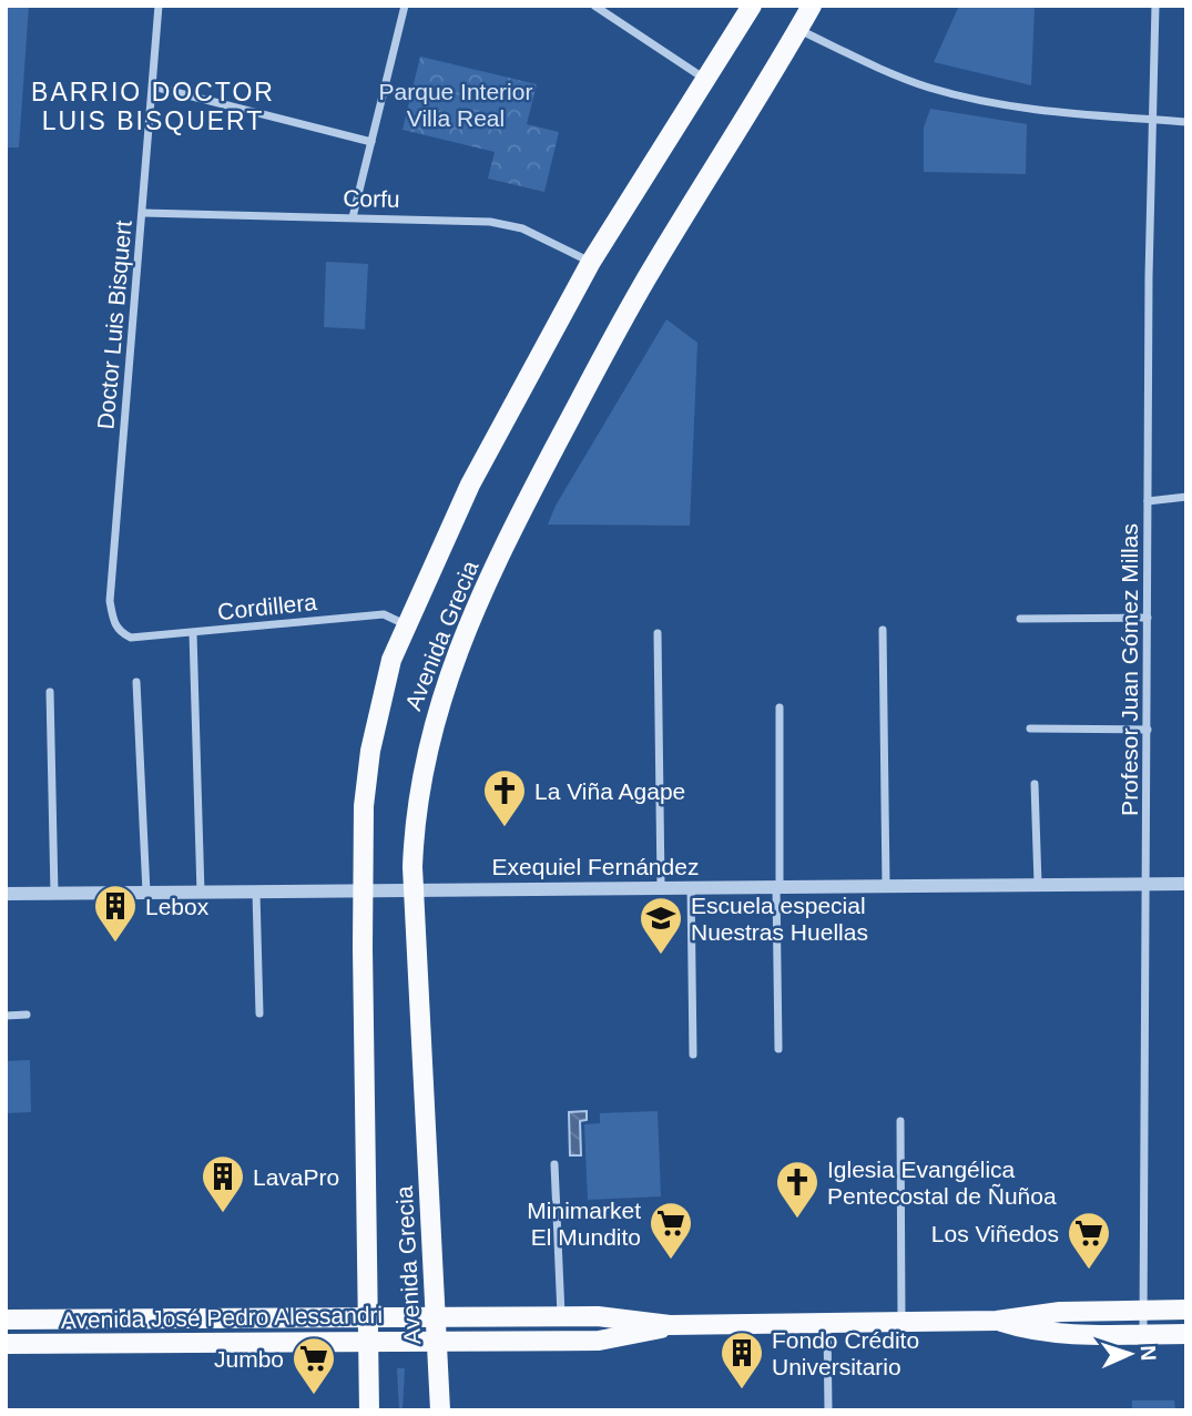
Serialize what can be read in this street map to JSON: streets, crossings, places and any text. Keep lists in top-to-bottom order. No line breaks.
{"streets":{"main road":["Avenida Grecia","Avenida José Pedro Alessandri"],"street":["Corfu","Doctor Luis Bisquert","Cordillera","Profesor Juan Gómez Millas","Exequiel Fernández"]},"crossings":[["Corfu","Doctor Luis Bisquert"],["Corfu","Avenida Grecia"],["Doctor Luis Bisquert","Cordillera"],["Cordillera","Avenida Grecia"],["Avenida Grecia","Exequiel Fernández"],["Avenida Grecia","Avenida José Pedro Alessandri"],["Profesor Juan Gómez Millas","Exequiel Fernández"],["Profesor Juan Gómez Millas","Avenida José Pedro Alessandri"]],"districts":["BARRIO DOCTOR LUIS BISQUERT"],"parks":["Parque Interior Villa Real"],"places":{"church":["La Viña Agape","Iglesia Evangélica Pentecostal de Ñuñoa"],"building":["Lebox","LavaPro","Fondo Crédito Universitario"],"school or university":["Escuela especial Nuestras Huellas"],"supermarket":["Minimarket El Mundito","Los Viñedos","Jumbo"]},"north":"right"}
